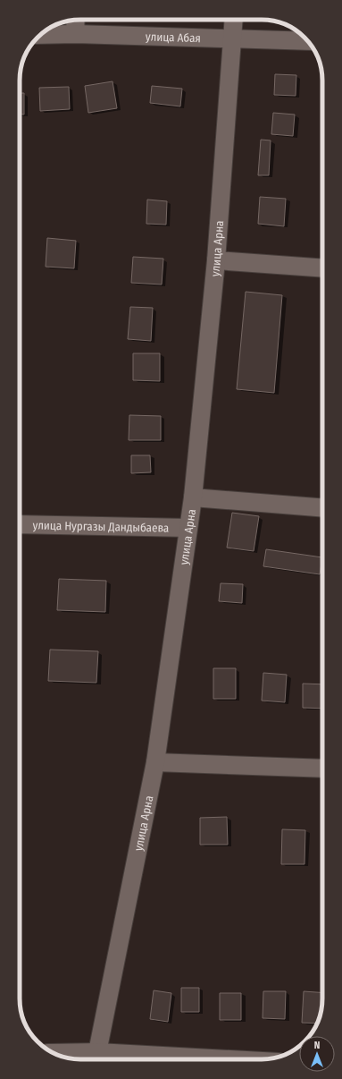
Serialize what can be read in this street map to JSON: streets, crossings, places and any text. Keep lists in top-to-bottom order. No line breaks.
{"streets":{"street":["улица Абая","улица Арна","улица Нургазы Дандыбаева"]},"crossings":[["улица Абая","улица Арна"],["улица Арна","улица Нургазы Дандыбаева"]],"north":"top"}
